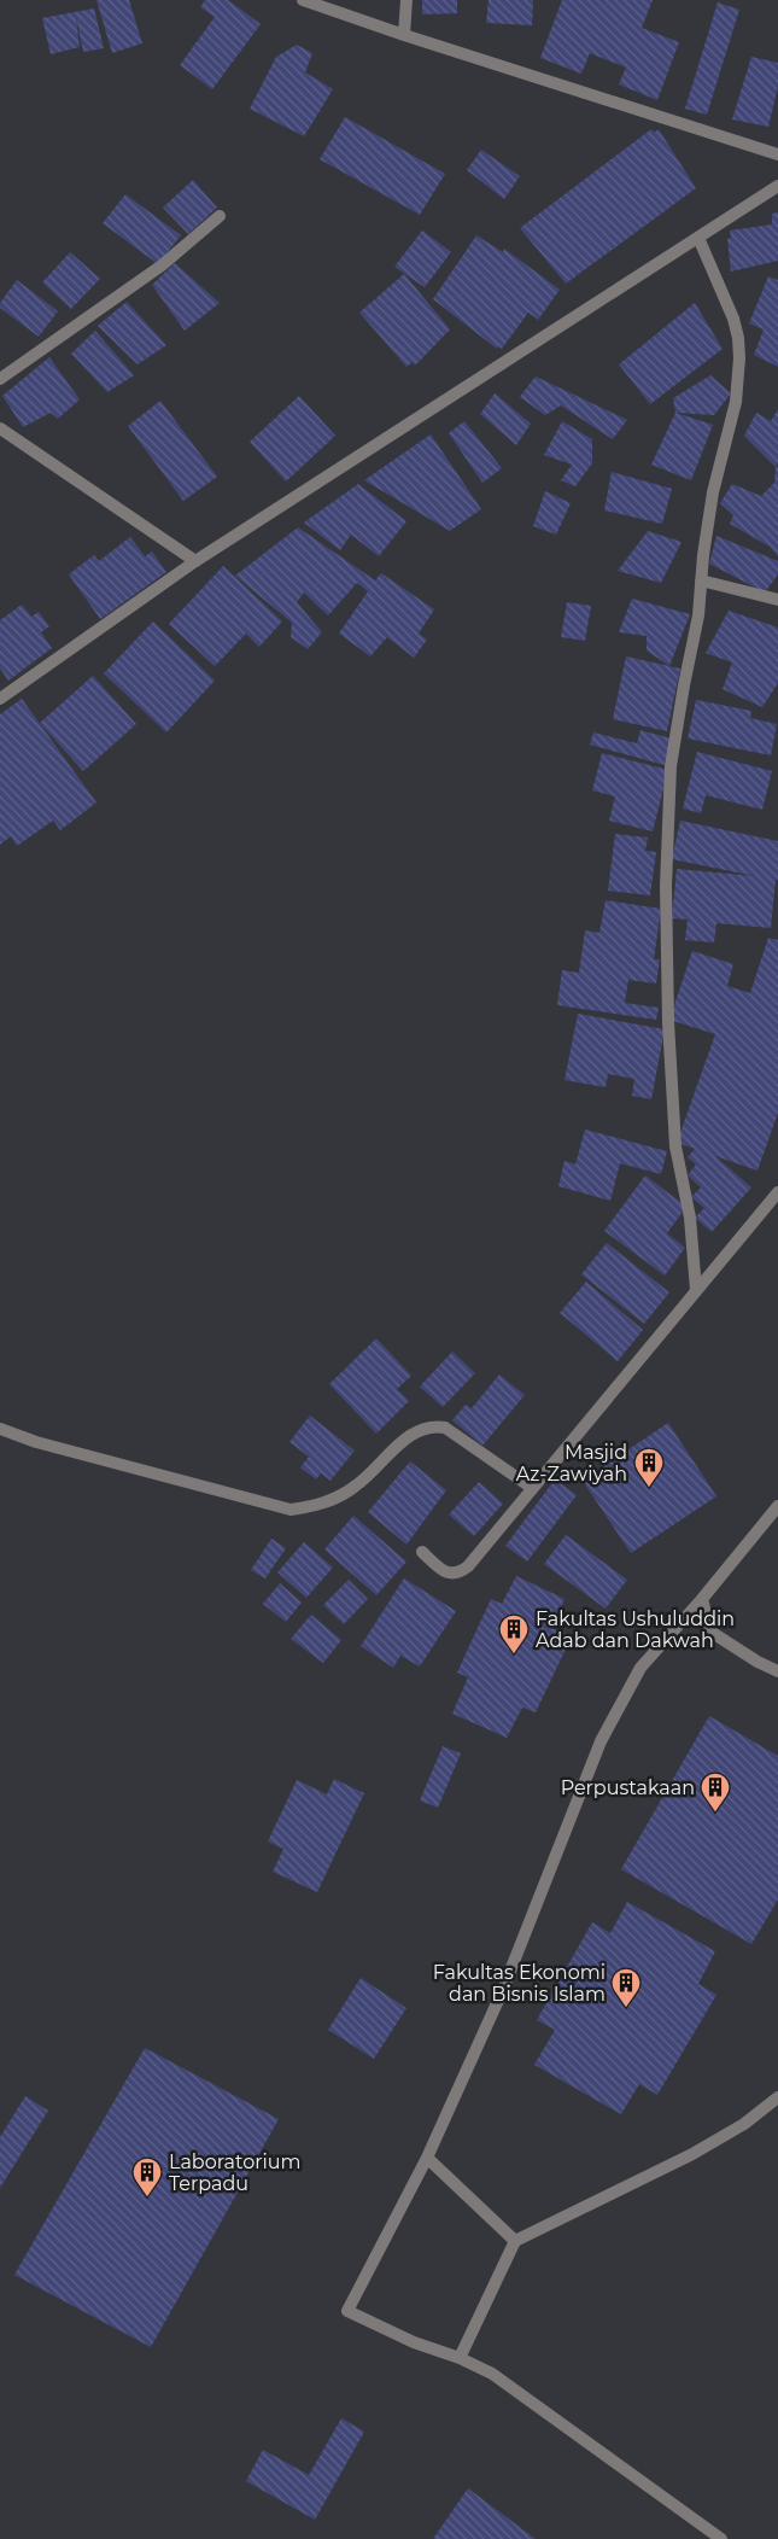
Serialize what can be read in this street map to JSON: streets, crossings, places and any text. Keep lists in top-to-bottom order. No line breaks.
{"places":{"building":["Masjid Az-Zawiyah","Fakultas Ushuluddin Adab dan Dakwah","Perpustakaan","Fakultas Ekonomi dan Bisnis Islam","Laboratorium Terpadu"]}}
